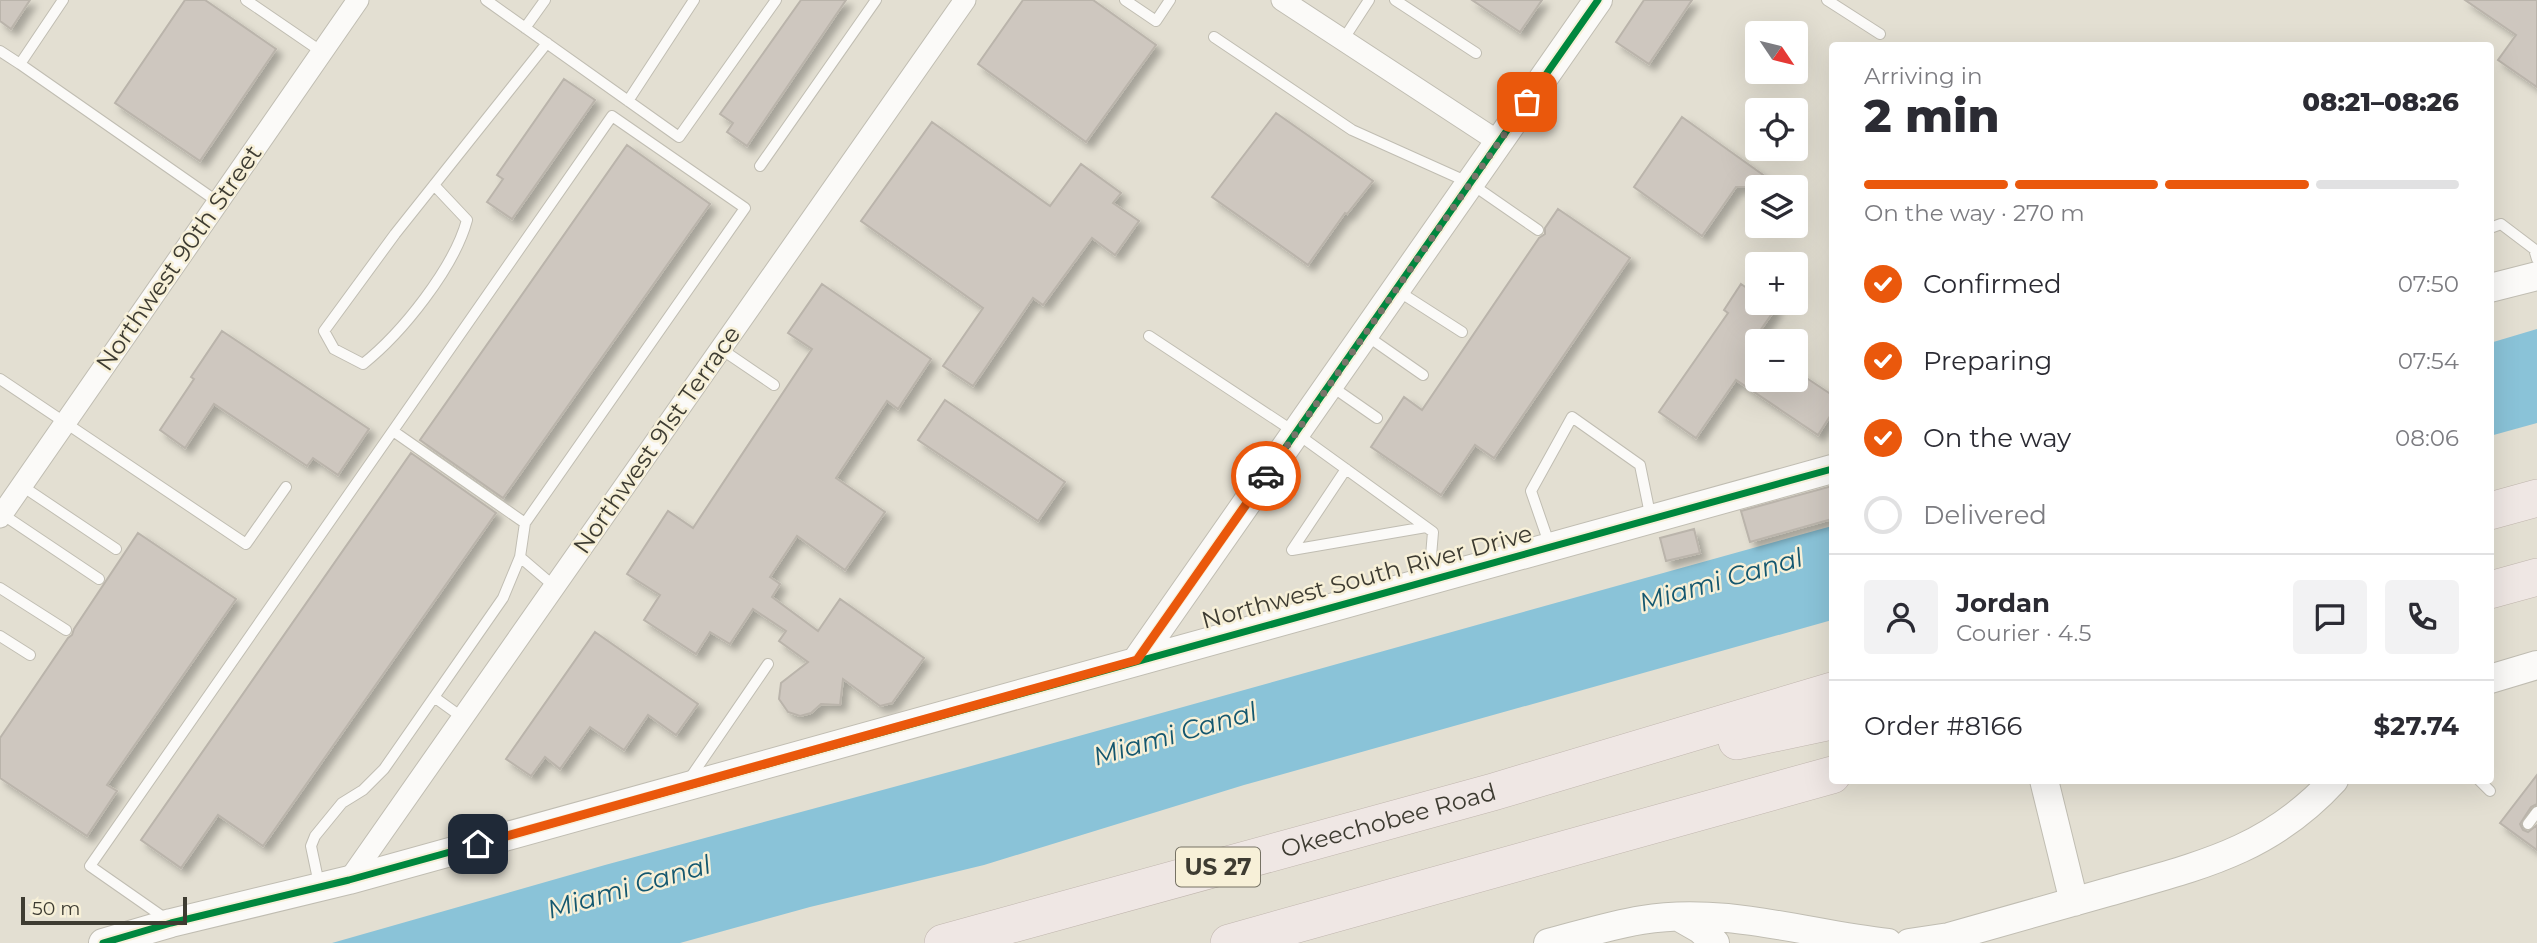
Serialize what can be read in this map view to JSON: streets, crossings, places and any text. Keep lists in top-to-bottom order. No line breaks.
{"streets":{"highway":["Okeechobee Road","US 27"],"street":["Northwest 90th Street","Northwest 91st Terrace","Northwest South River Drive"]},"crossings":[["Northwest 91st Terrace","Northwest South River Drive"]],"water":["Miami Canal"],"scale_bar":"50 m","north":"bottom right","page":{"map_buttons":["+","−"],"heading":["2 min","Arriving in","08:21–08:26"],"panel":["Jordan","Courier · 4.5","Order #8166","$27.74"],"bar":"On the way · 270 m","list":[["Confirmed","07:50"],["Preparing","07:54"],["On the way","08:06"],"Delivered"],"scale":"50 m"}}
